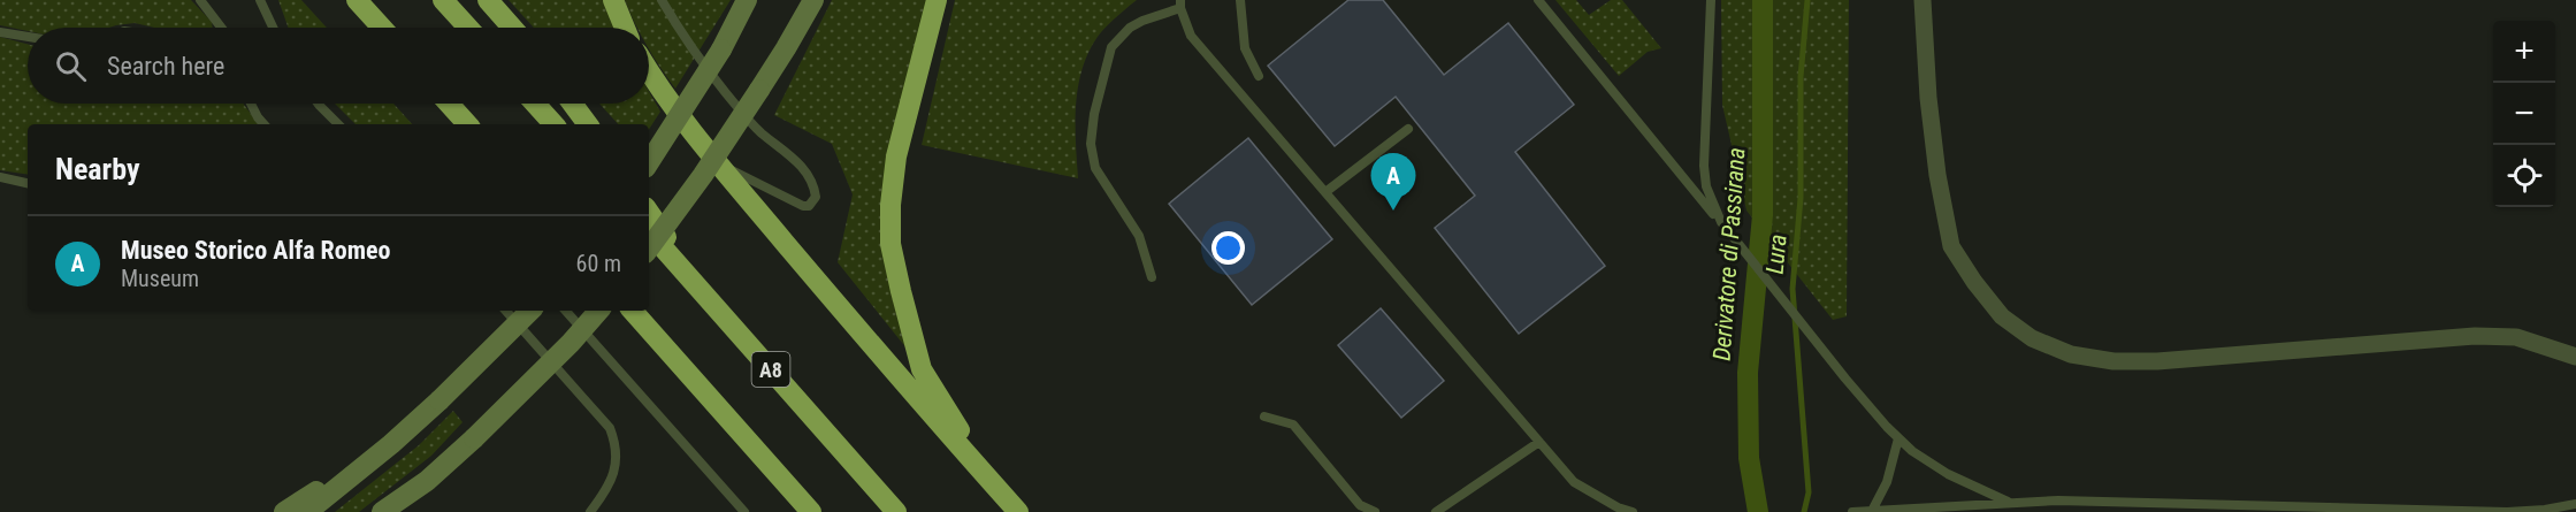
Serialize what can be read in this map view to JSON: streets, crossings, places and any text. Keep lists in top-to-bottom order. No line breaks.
{"streets":{"highway":["A8"]},"water":["Derivatore di Passirana","Lura"],"page":{"map_buttons":["+","−"],"search":"Search here","heading":"Nearby","pins":"A","list":[{"mark":"A","name":"Museo Storico Alfa Romeo","note":"Museum","value":"60 m"}]}}
